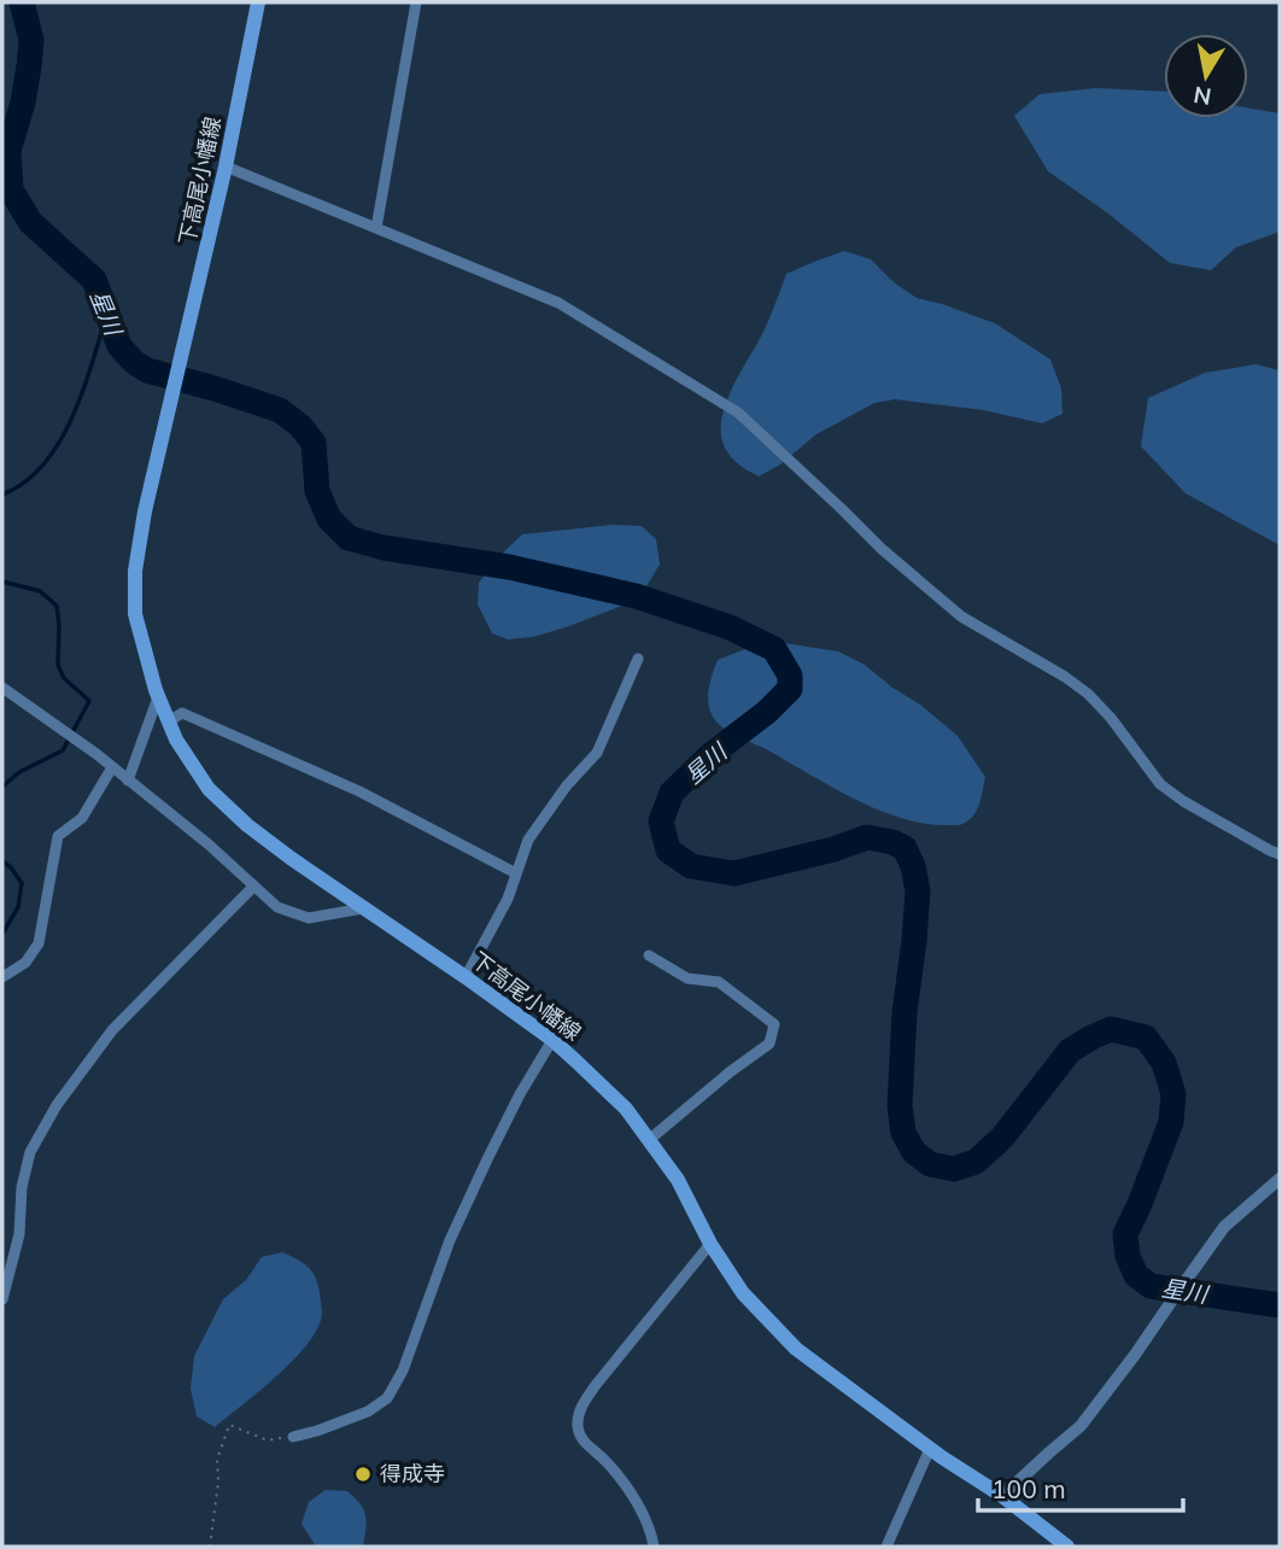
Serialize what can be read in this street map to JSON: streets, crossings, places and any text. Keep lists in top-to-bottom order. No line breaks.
{"streets":{"main road":["下高尾小幡線"]},"water":["星川"],"places":["得成寺"],"scale_bar":"100 m","north":"bottom"}
